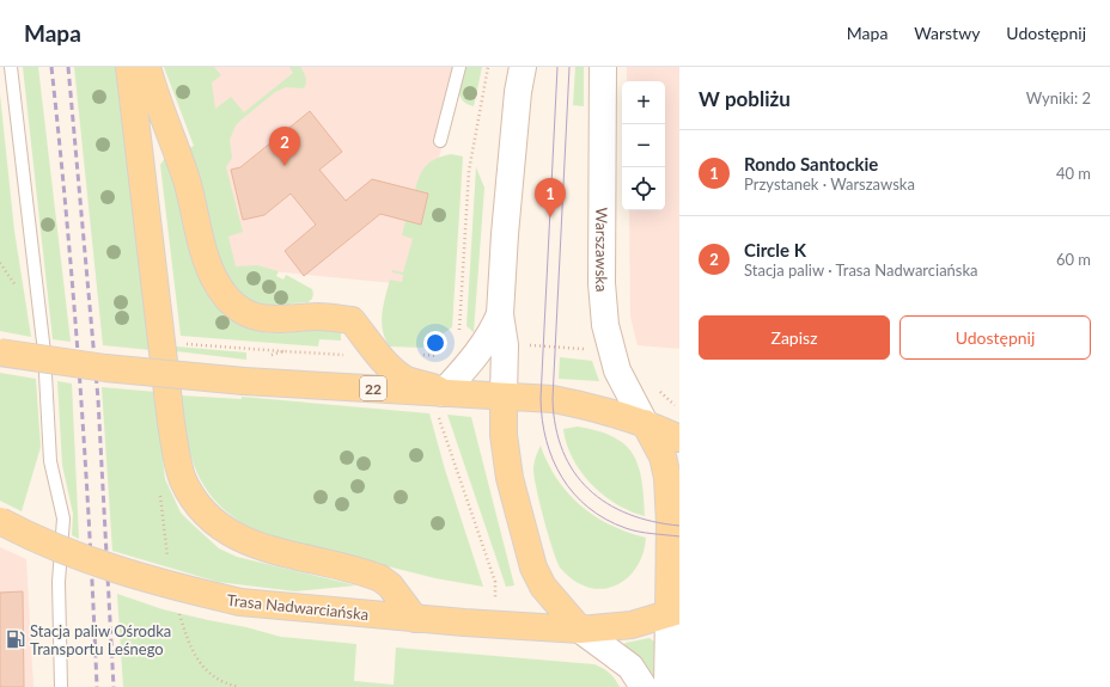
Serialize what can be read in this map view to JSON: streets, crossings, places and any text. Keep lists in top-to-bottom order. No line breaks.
{"streets":{"main road":["Warszawska","22","Trasa Nadwarciańska"]},"crossings":[["Warszawska","22"]],"places":{"fuel station":["Stacja paliw Ośrodka Transportu Leśnego"]},"page":{"header":"Mapa","nav":["Mapa","Warstwy","Udostępnij"],"heading":["W pobliżu","Wyniki: 2"],"map_buttons":["+","−"],"pins":["2","1"],"list":[{"mark":"1","name":"Rondo Santockie","note":"Przystanek · Warszawska","value":"40 m"},{"mark":"2","name":"Circle K","note":"Stacja paliw · Trasa Nadwarciańska","value":"60 m"}],"buttons":["Zapisz","Udostępnij"]}}
